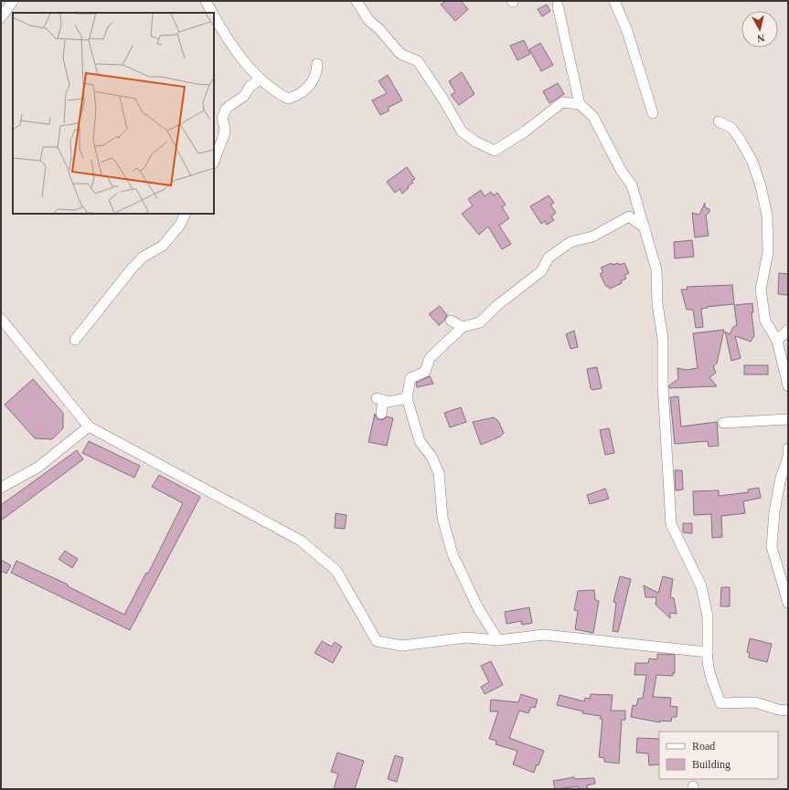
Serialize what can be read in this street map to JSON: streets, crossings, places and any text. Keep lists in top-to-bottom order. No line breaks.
{"legend":["Road","Building"],"north":"bottom"}
